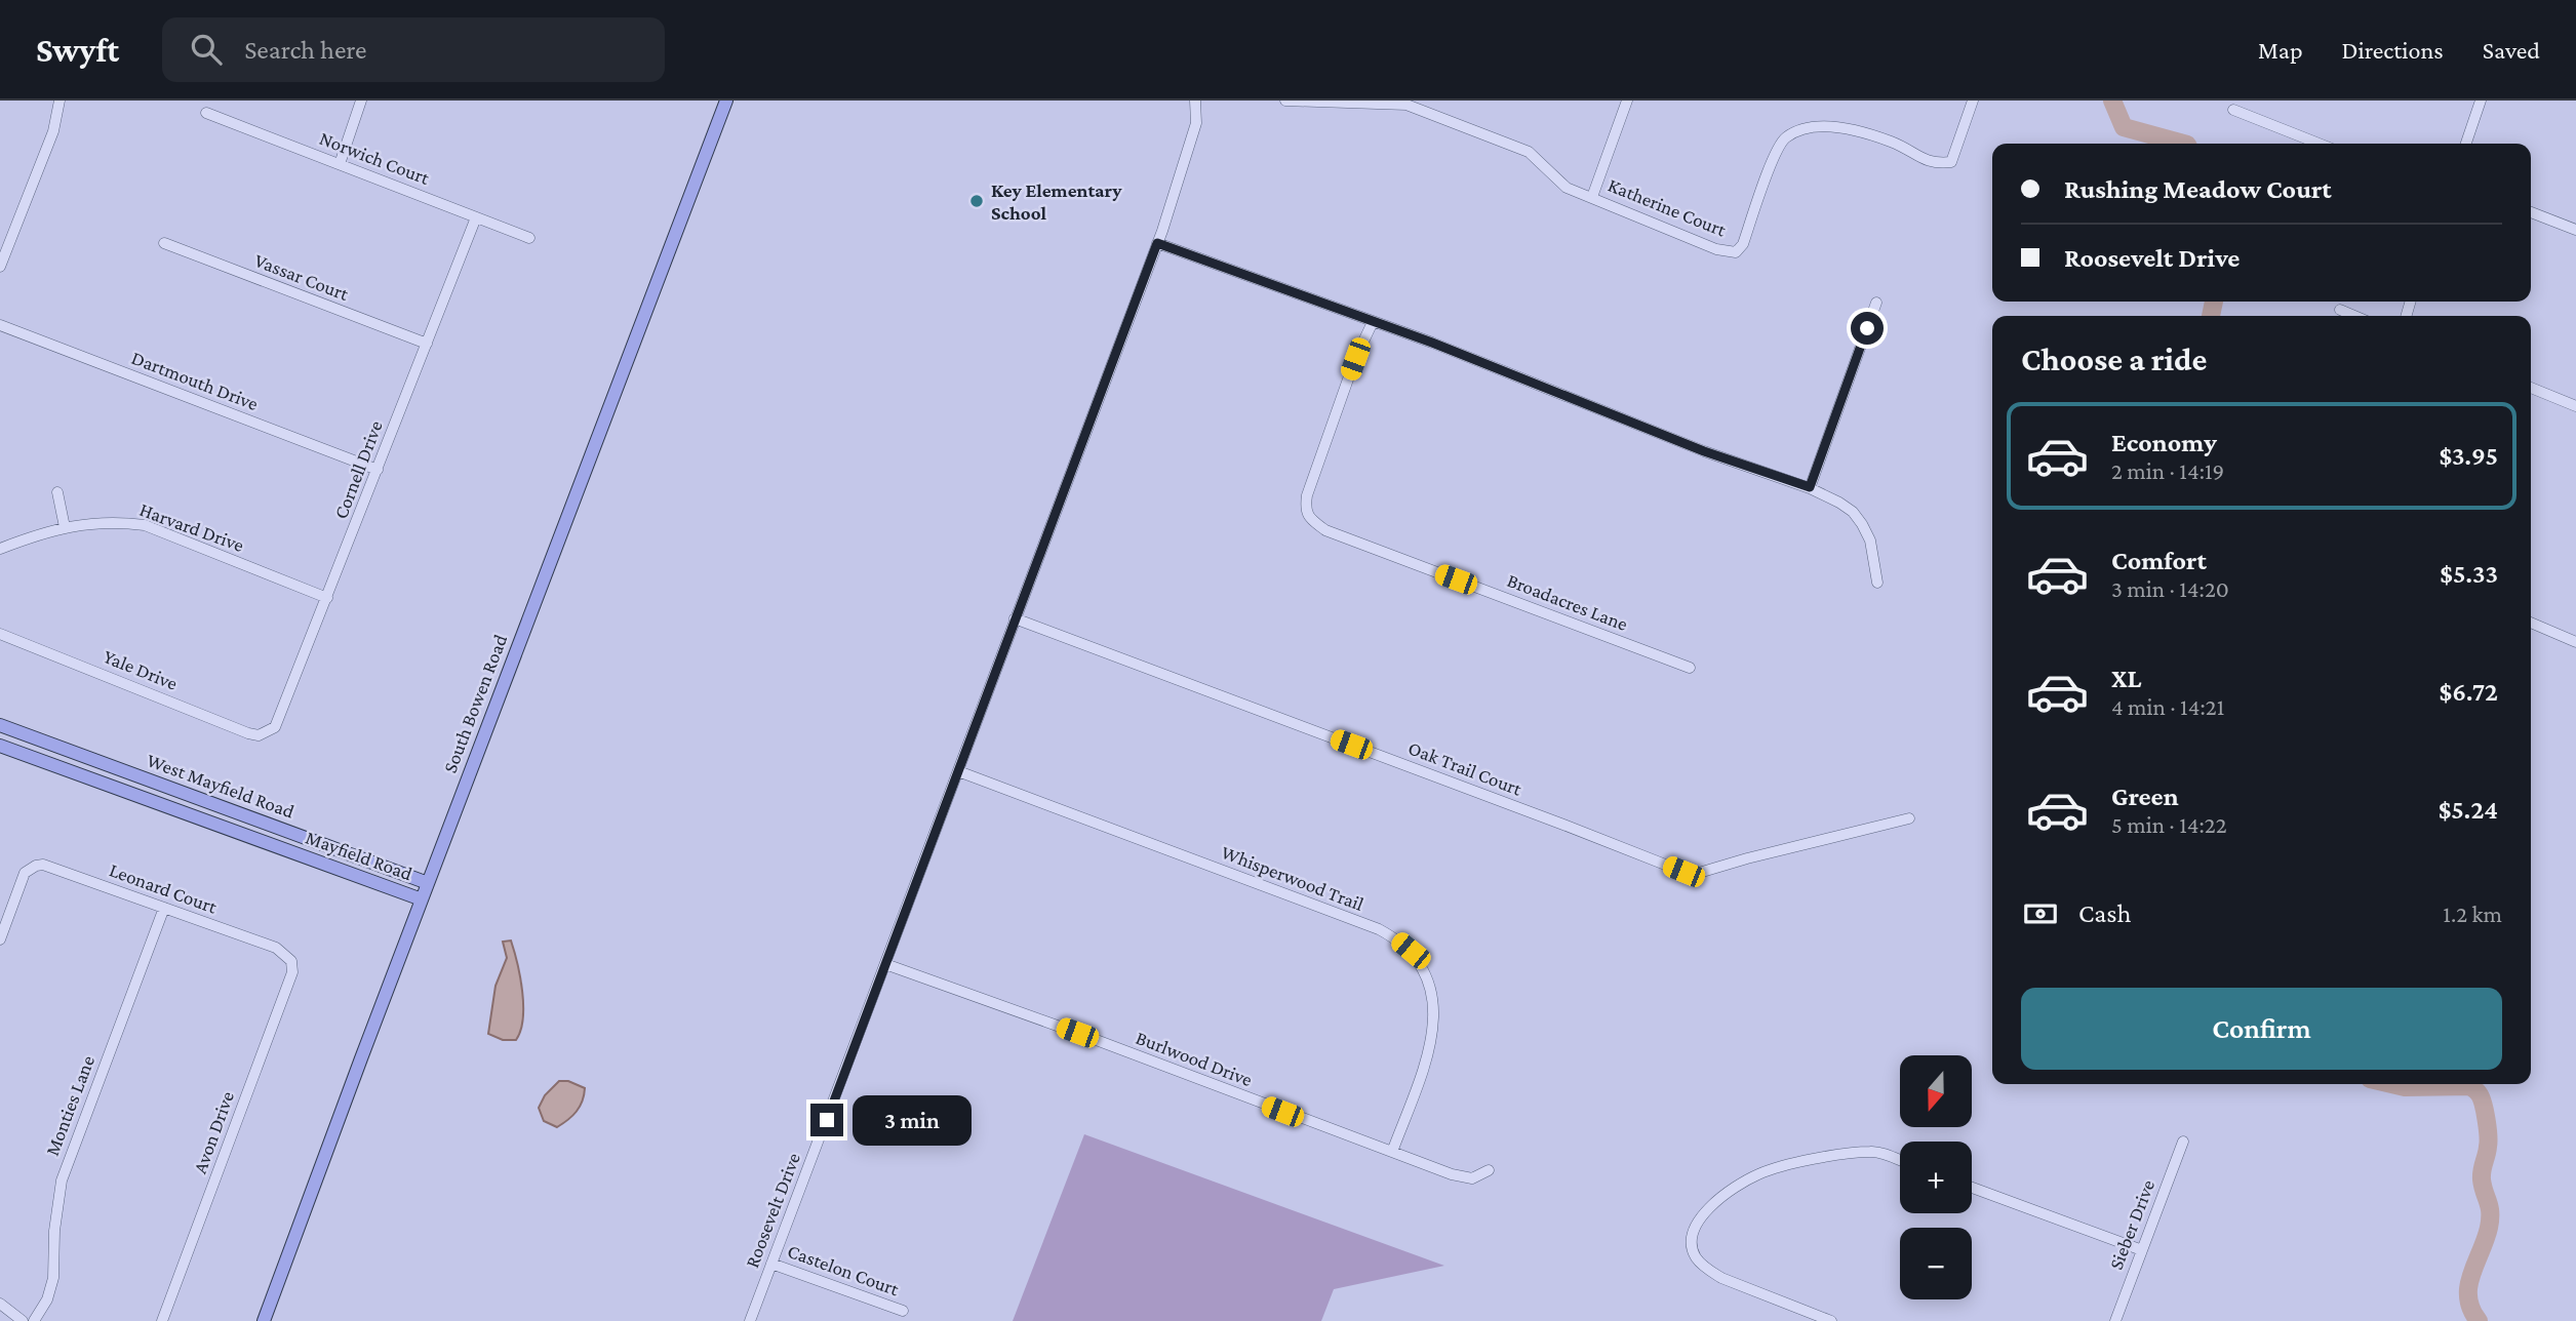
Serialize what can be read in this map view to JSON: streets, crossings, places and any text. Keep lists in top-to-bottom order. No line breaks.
{"streets":{"main road":["South Bowen Road","West Mayfield Road","Mayfield Road"],"street":["Norwich Court","Katherine Court","Vassar Court","Dartmouth Drive","Cornell Drive","Harvard Drive","Broadacres Lane","Yale Drive","Oak Trail Court","Whisperwood Trail","Leonard Court","Burlwood Drive","Monties Lane","Avon Drive","Roosevelt Drive","Sieber Drive","Castelon Court"]},"crossings":[["Norwich Court","Cornell Drive"],["Vassar Court","Cornell Drive"],["Dartmouth Drive","Cornell Drive"],["Cornell Drive","Harvard Drive"],["Cornell Drive","Yale Drive"],["South Bowen Road","West Mayfield Road"],["South Bowen Road","Mayfield Road"],["Oak Trail Court","Roosevelt Drive"],["Whisperwood Trail","Burlwood Drive"],["Whisperwood Trail","Roosevelt Drive"],["Leonard Court","Monties Lane"],["Leonard Court","Avon Drive"],["Burlwood Drive","Roosevelt Drive"],["Roosevelt Drive","Castelon Court"]],"places":["Key Elementary School"],"north":"bottom","page":{"header":"Swyft","search":"Search here","nav":["Map","Directions","Saved"],"banner":["Rushing Meadow Court","Roosevelt Drive"],"heading":"Choose a ride","list":[{"name":"Economy","note":"2 min · 14:19","value":"$3.95"},{"name":"Comfort","note":"3 min · 14:20","value":"$5.33"},{"name":"XL","note":"4 min · 14:21","value":"$6.72"},{"name":"Green","note":"5 min · 14:22","value":"$5.24"}],"pay":["Cash","1.2 km"],"buttons":"Confirm","map_buttons":["+","−"],"bubble":"3 min"}}
